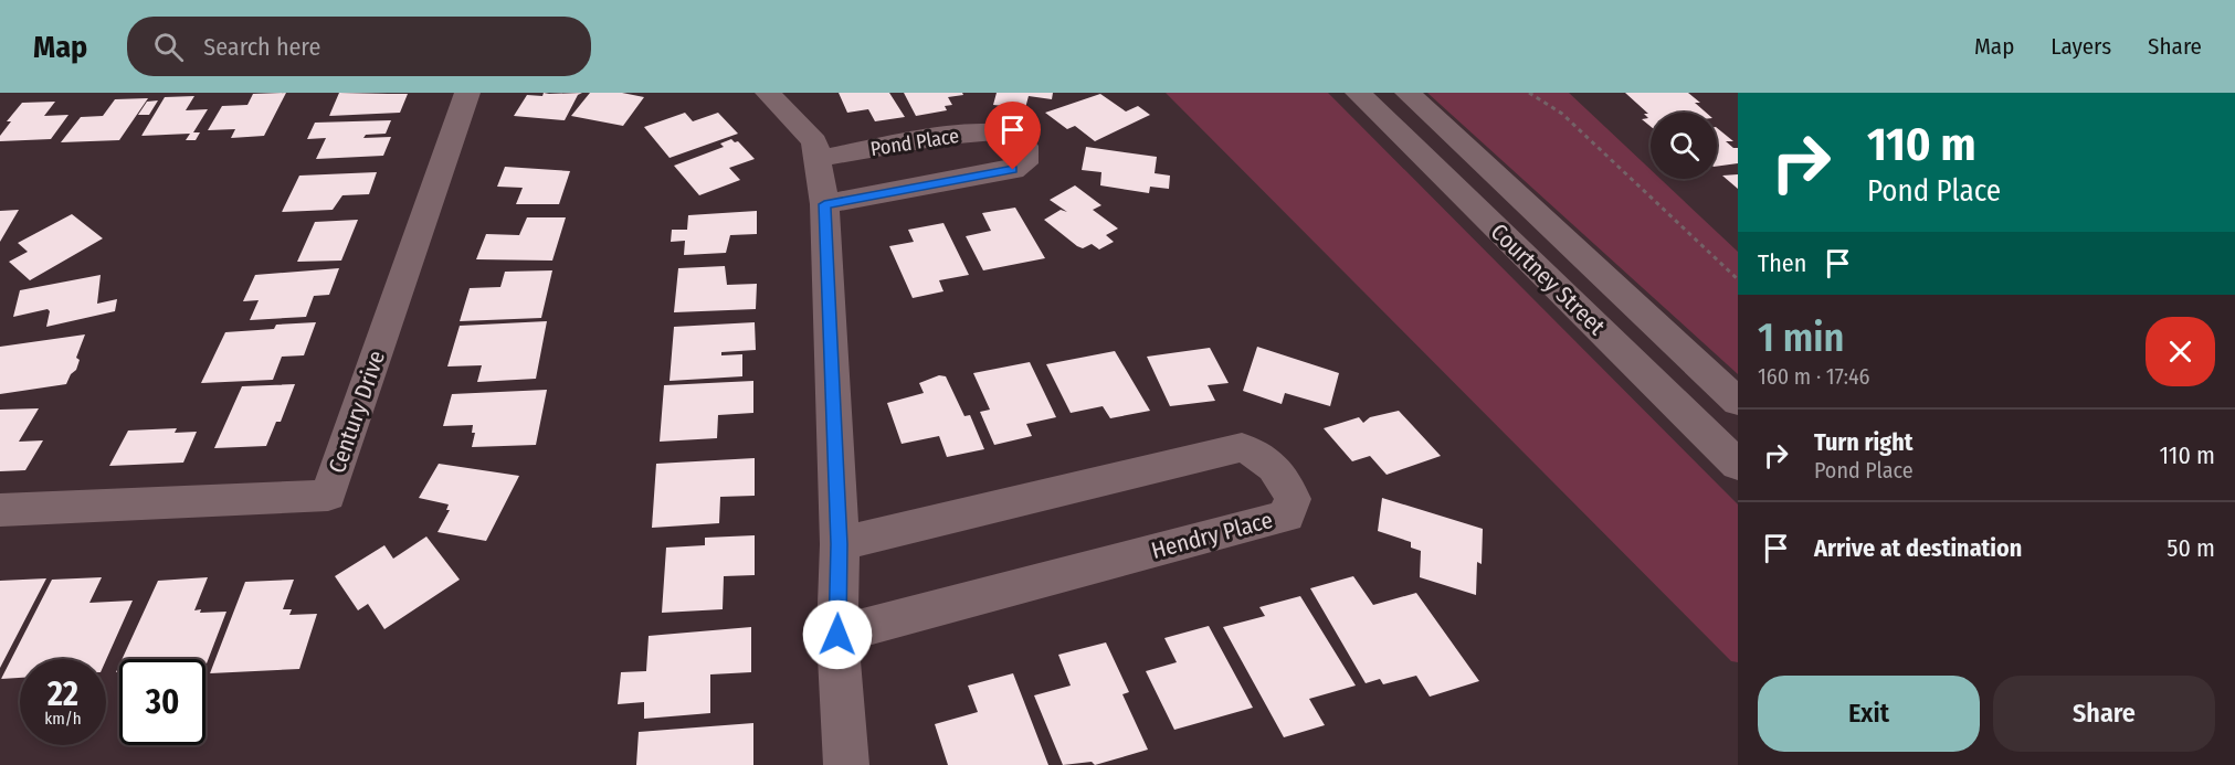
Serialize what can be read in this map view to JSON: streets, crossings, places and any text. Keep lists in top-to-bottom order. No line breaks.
{"streets":{"street":["Pond Place","Courtney Street","Century Drive","Hendry Place"]},"page":{"header":"Map","search":"Search here","nav":["Map","Layers","Share"],"turn":["110 m","Pond Place"],"then":"Then","heading":["1 min","160 m · 17:46"],"list":[{"name":"Turn right","note":"Pond Place","value":"110 m"},{"name":"Arrive at destination","value":"50 m"}],"speed":"22 km/h","limit":"30","buttons":["Exit","Share"]}}
